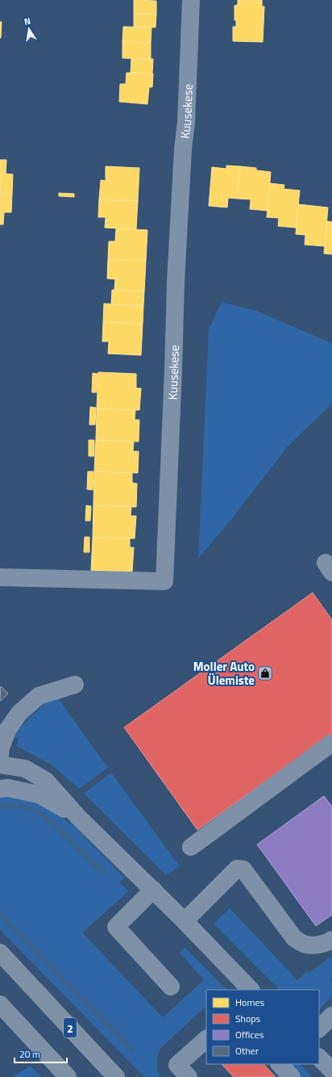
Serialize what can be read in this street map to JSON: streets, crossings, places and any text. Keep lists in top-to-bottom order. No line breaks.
{"streets":{"highway":["2"],"street":["Kuusekese"]},"places":{"shop":["Moller Auto Ülemiste"]},"legend":["Homes","Shops","Offices","Other"],"scale_bar":"20 m","north":"top"}
